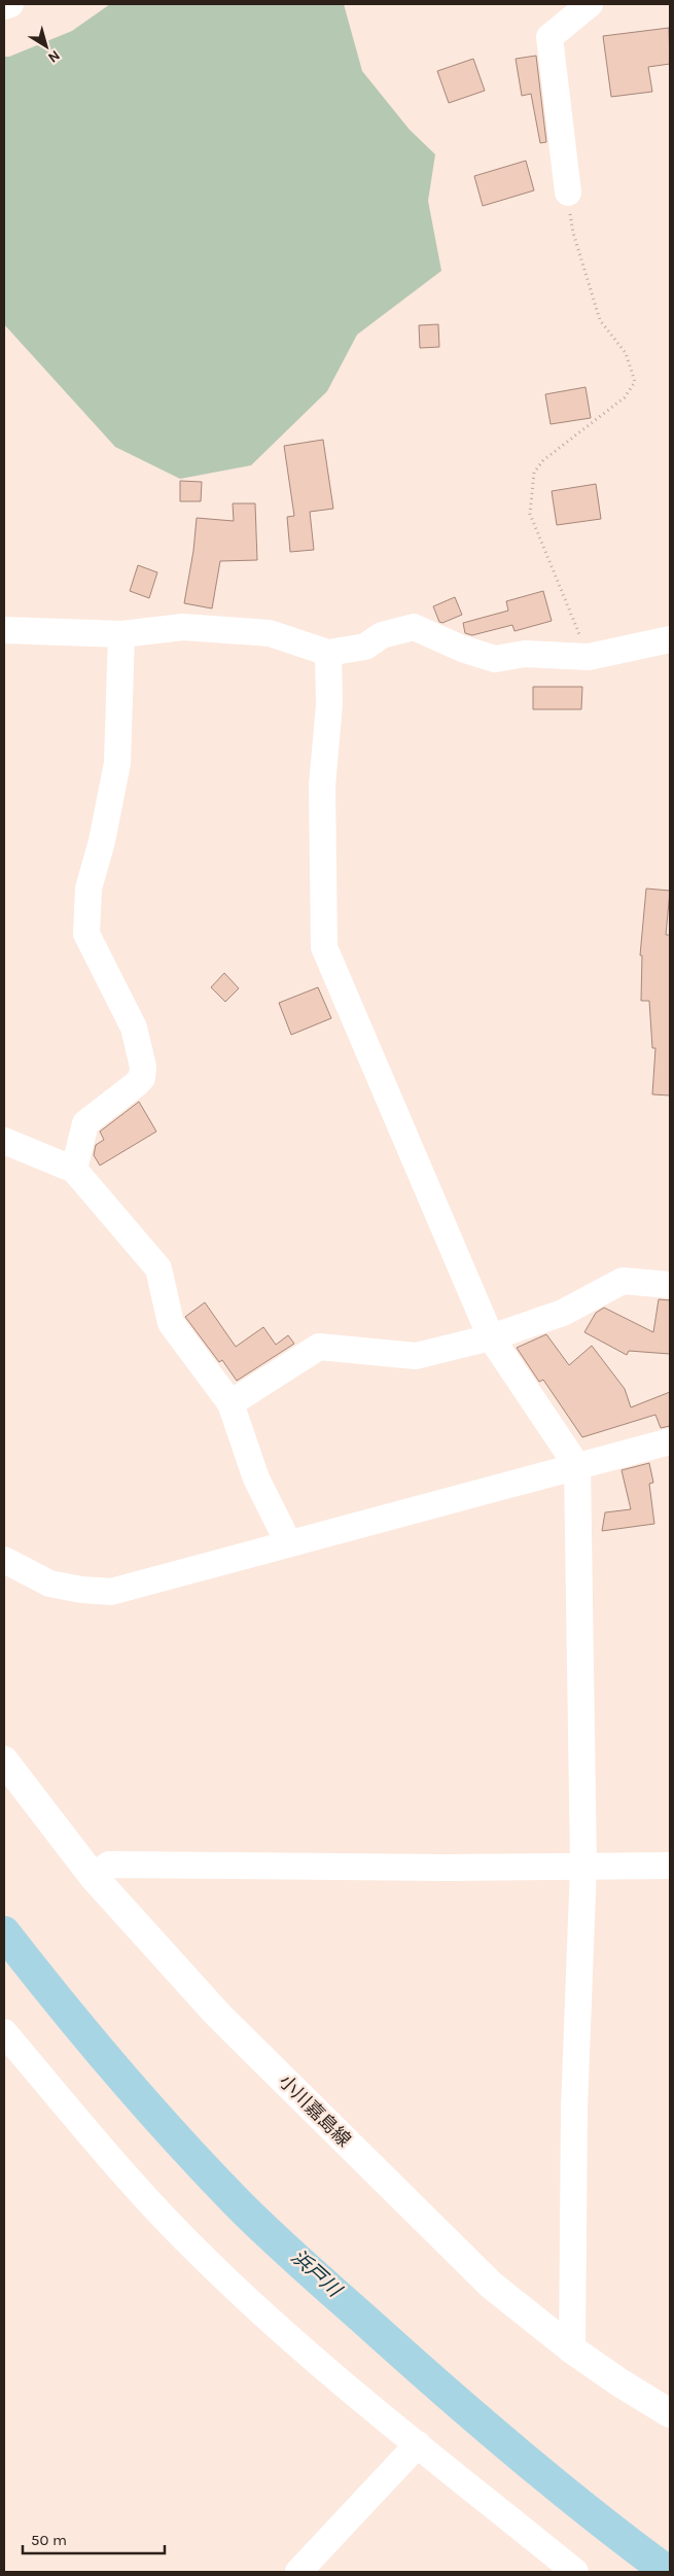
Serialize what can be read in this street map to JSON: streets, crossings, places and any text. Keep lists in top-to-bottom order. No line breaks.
{"streets":{"main road":["小川嘉島線"]},"water":["浜戸川"],"scale_bar":"50 m","north":"bottom right"}
